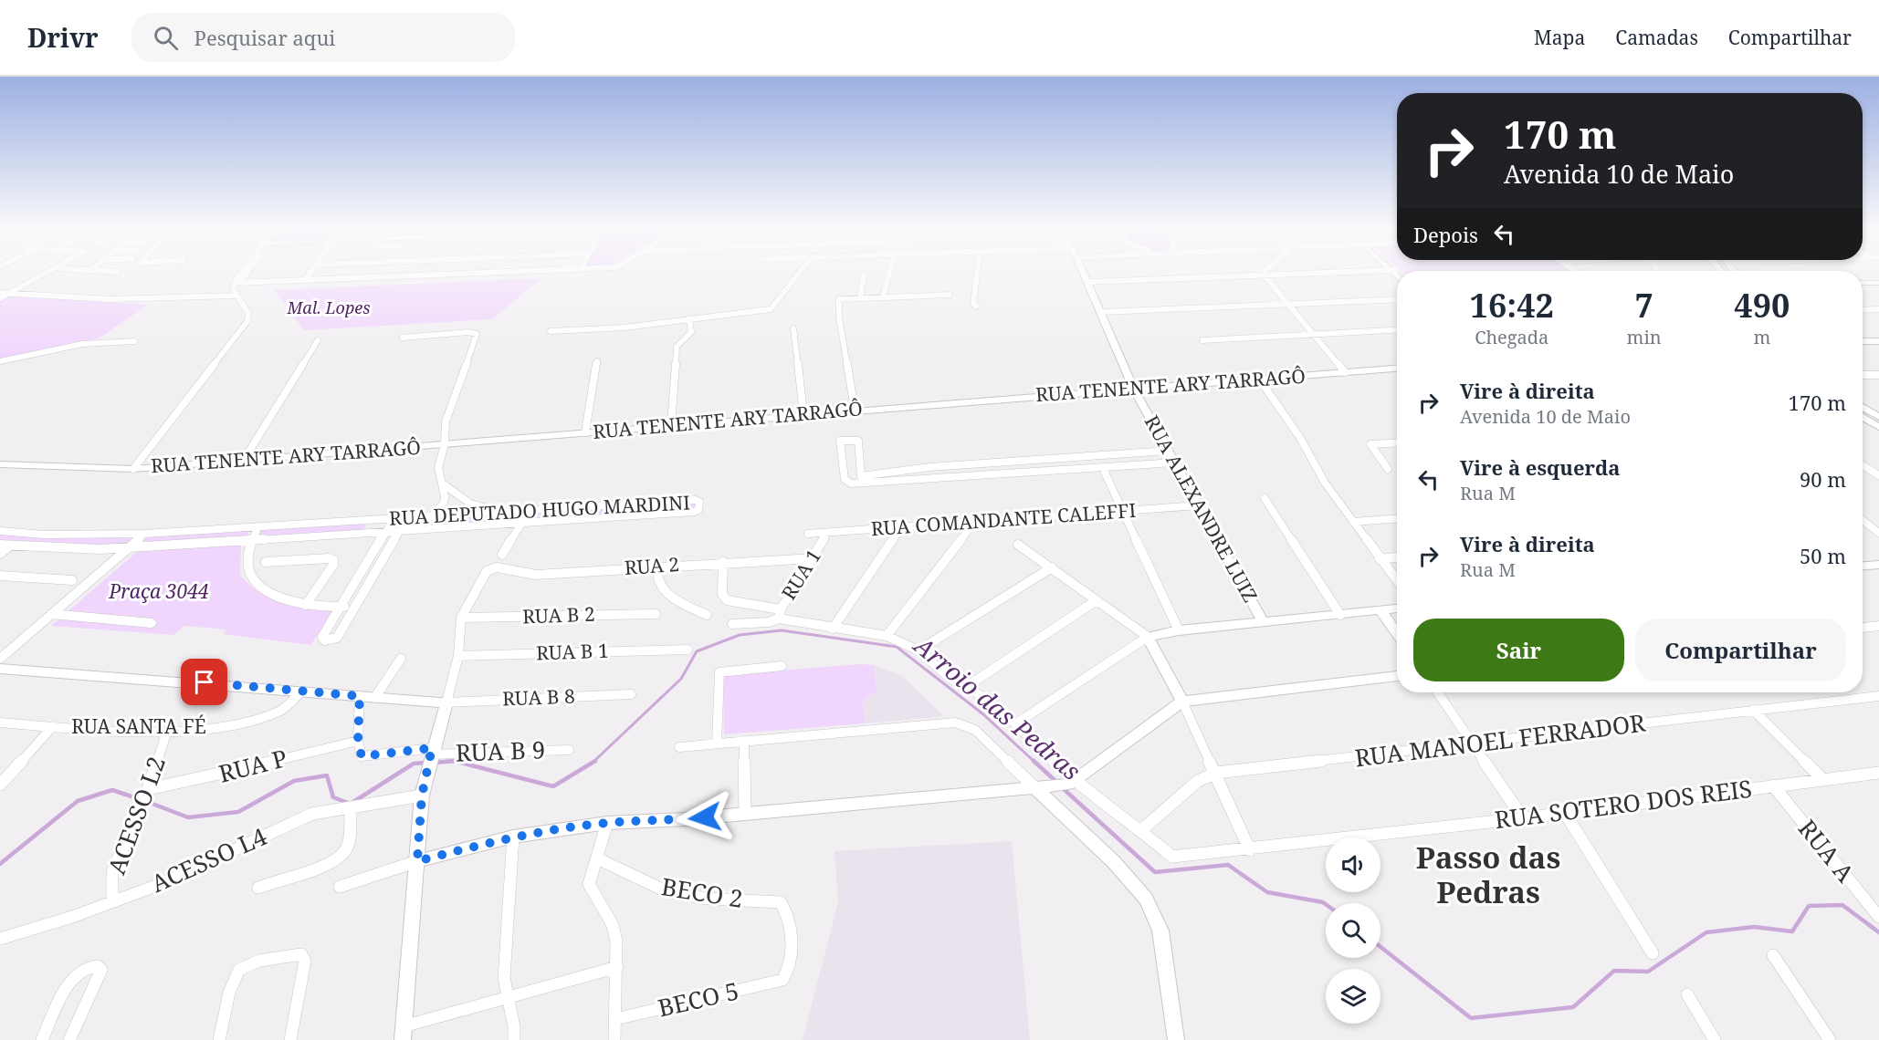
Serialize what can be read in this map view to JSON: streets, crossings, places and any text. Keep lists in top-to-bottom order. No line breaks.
{"streets":{"street":["RUA TENENTE ARY TARRAGÔ","RUA ALEXANDRE LUIZ","RUA DEPUTADO HUGO MARDINI","RUA COMANDANTE CALEFFI","RUA 2","RUA 1","RUA B 2","RUA B 1","RUA B 8","RUA SANTA FÉ","RUA MANOEL FERRADOR","RUA B 9","RUA P","RUA SOTERO DOS REIS","ACESSO L2","RUA A","ACESSO L4","BECO 2","BECO 5"]},"crossings":[["RUA TENENTE ARY TARRAGÔ","RUA ALEXANDRE LUIZ"],["RUA ALEXANDRE LUIZ","RUA COMANDANTE CALEFFI"],["RUA COMANDANTE CALEFFI","RUA 1"],["RUA 2","RUA 1"],["RUA 2","RUA B 2"],["RUA SANTA FÉ","ACESSO L2"],["RUA MANOEL FERRADOR","RUA SOTERO DOS REIS"],["RUA B 9","RUA P"],["RUA P","ACESSO L2"],["RUA SOTERO DOS REIS","RUA A"],["ACESSO L2","ACESSO L4"],["BECO 2","BECO 5"]],"districts":["Passo das Pedras"],"water":["Arroio das Pedras"],"parks":["Mal. Lopes","Praça 3044"],"page":{"header":"Drivr","search":"Pesquisar aqui","nav":["Mapa","Camadas","Compartilhar"],"turn":["170 m","Avenida 10 de Maio"],"then":"Depois","eta":["16:42","Chegada","7","min","490","m"],"list":[{"name":"Vire à direita","note":"Avenida 10 de Maio","value":"170 m"},{"name":"Vire à esquerda","note":"Rua M","value":"90 m"},{"name":"Vire à direita","note":"Rua M","value":"50 m"}],"buttons":["Sair","Compartilhar"]}}
